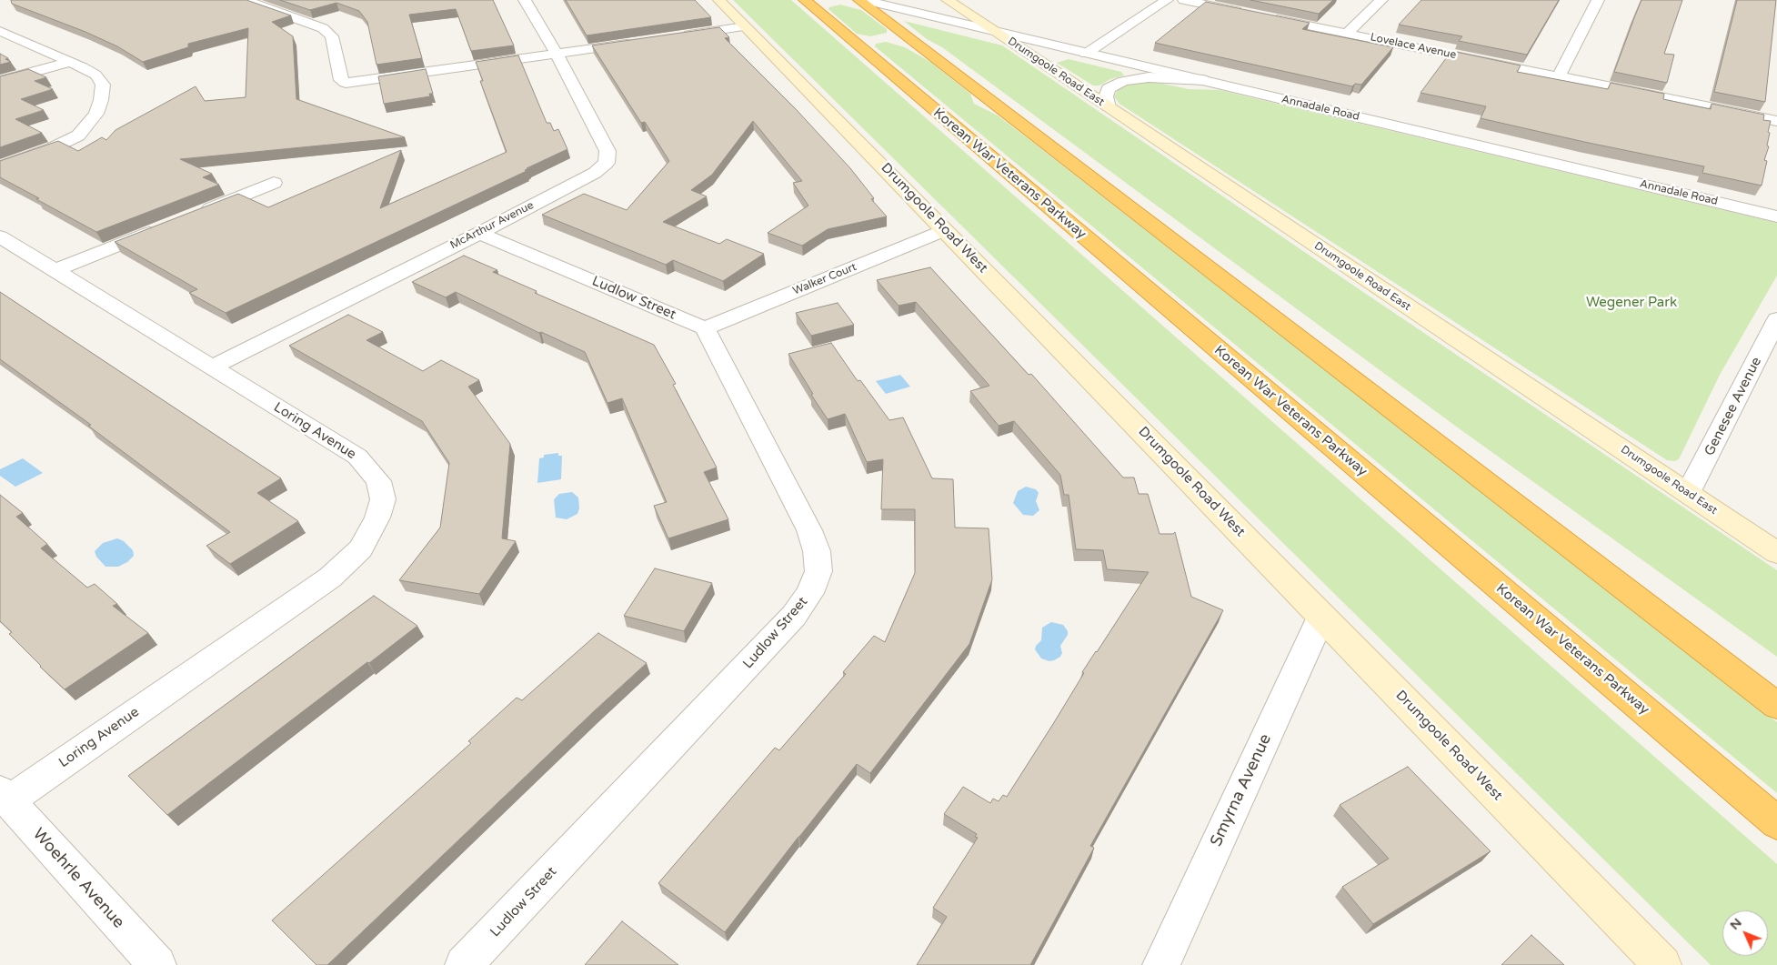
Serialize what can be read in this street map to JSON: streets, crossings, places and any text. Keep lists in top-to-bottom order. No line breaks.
{"streets":{"highway":["Korean War Veterans Parkway"],"main road":["Drumgoole Road East","Drumgoole Road West"],"street":["Lovelace Avenue","Annadale Road","McArthur Avenue","Walker Court","Ludlow Street","Genesee Avenue","Loring Avenue","Smyrna Avenue","Woehrle Avenue"]},"crossings":[["Drumgoole Road East","Annadale Road"],["Drumgoole Road East","Genesee Avenue"],["Drumgoole Road West","Walker Court"],["Drumgoole Road West","Smyrna Avenue"],["McArthur Avenue","Ludlow Street"],["McArthur Avenue","Loring Avenue"],["Walker Court","Ludlow Street"],["Loring Avenue","Woehrle Avenue"]],"parks":["Wegener Park"],"north":"top left"}
